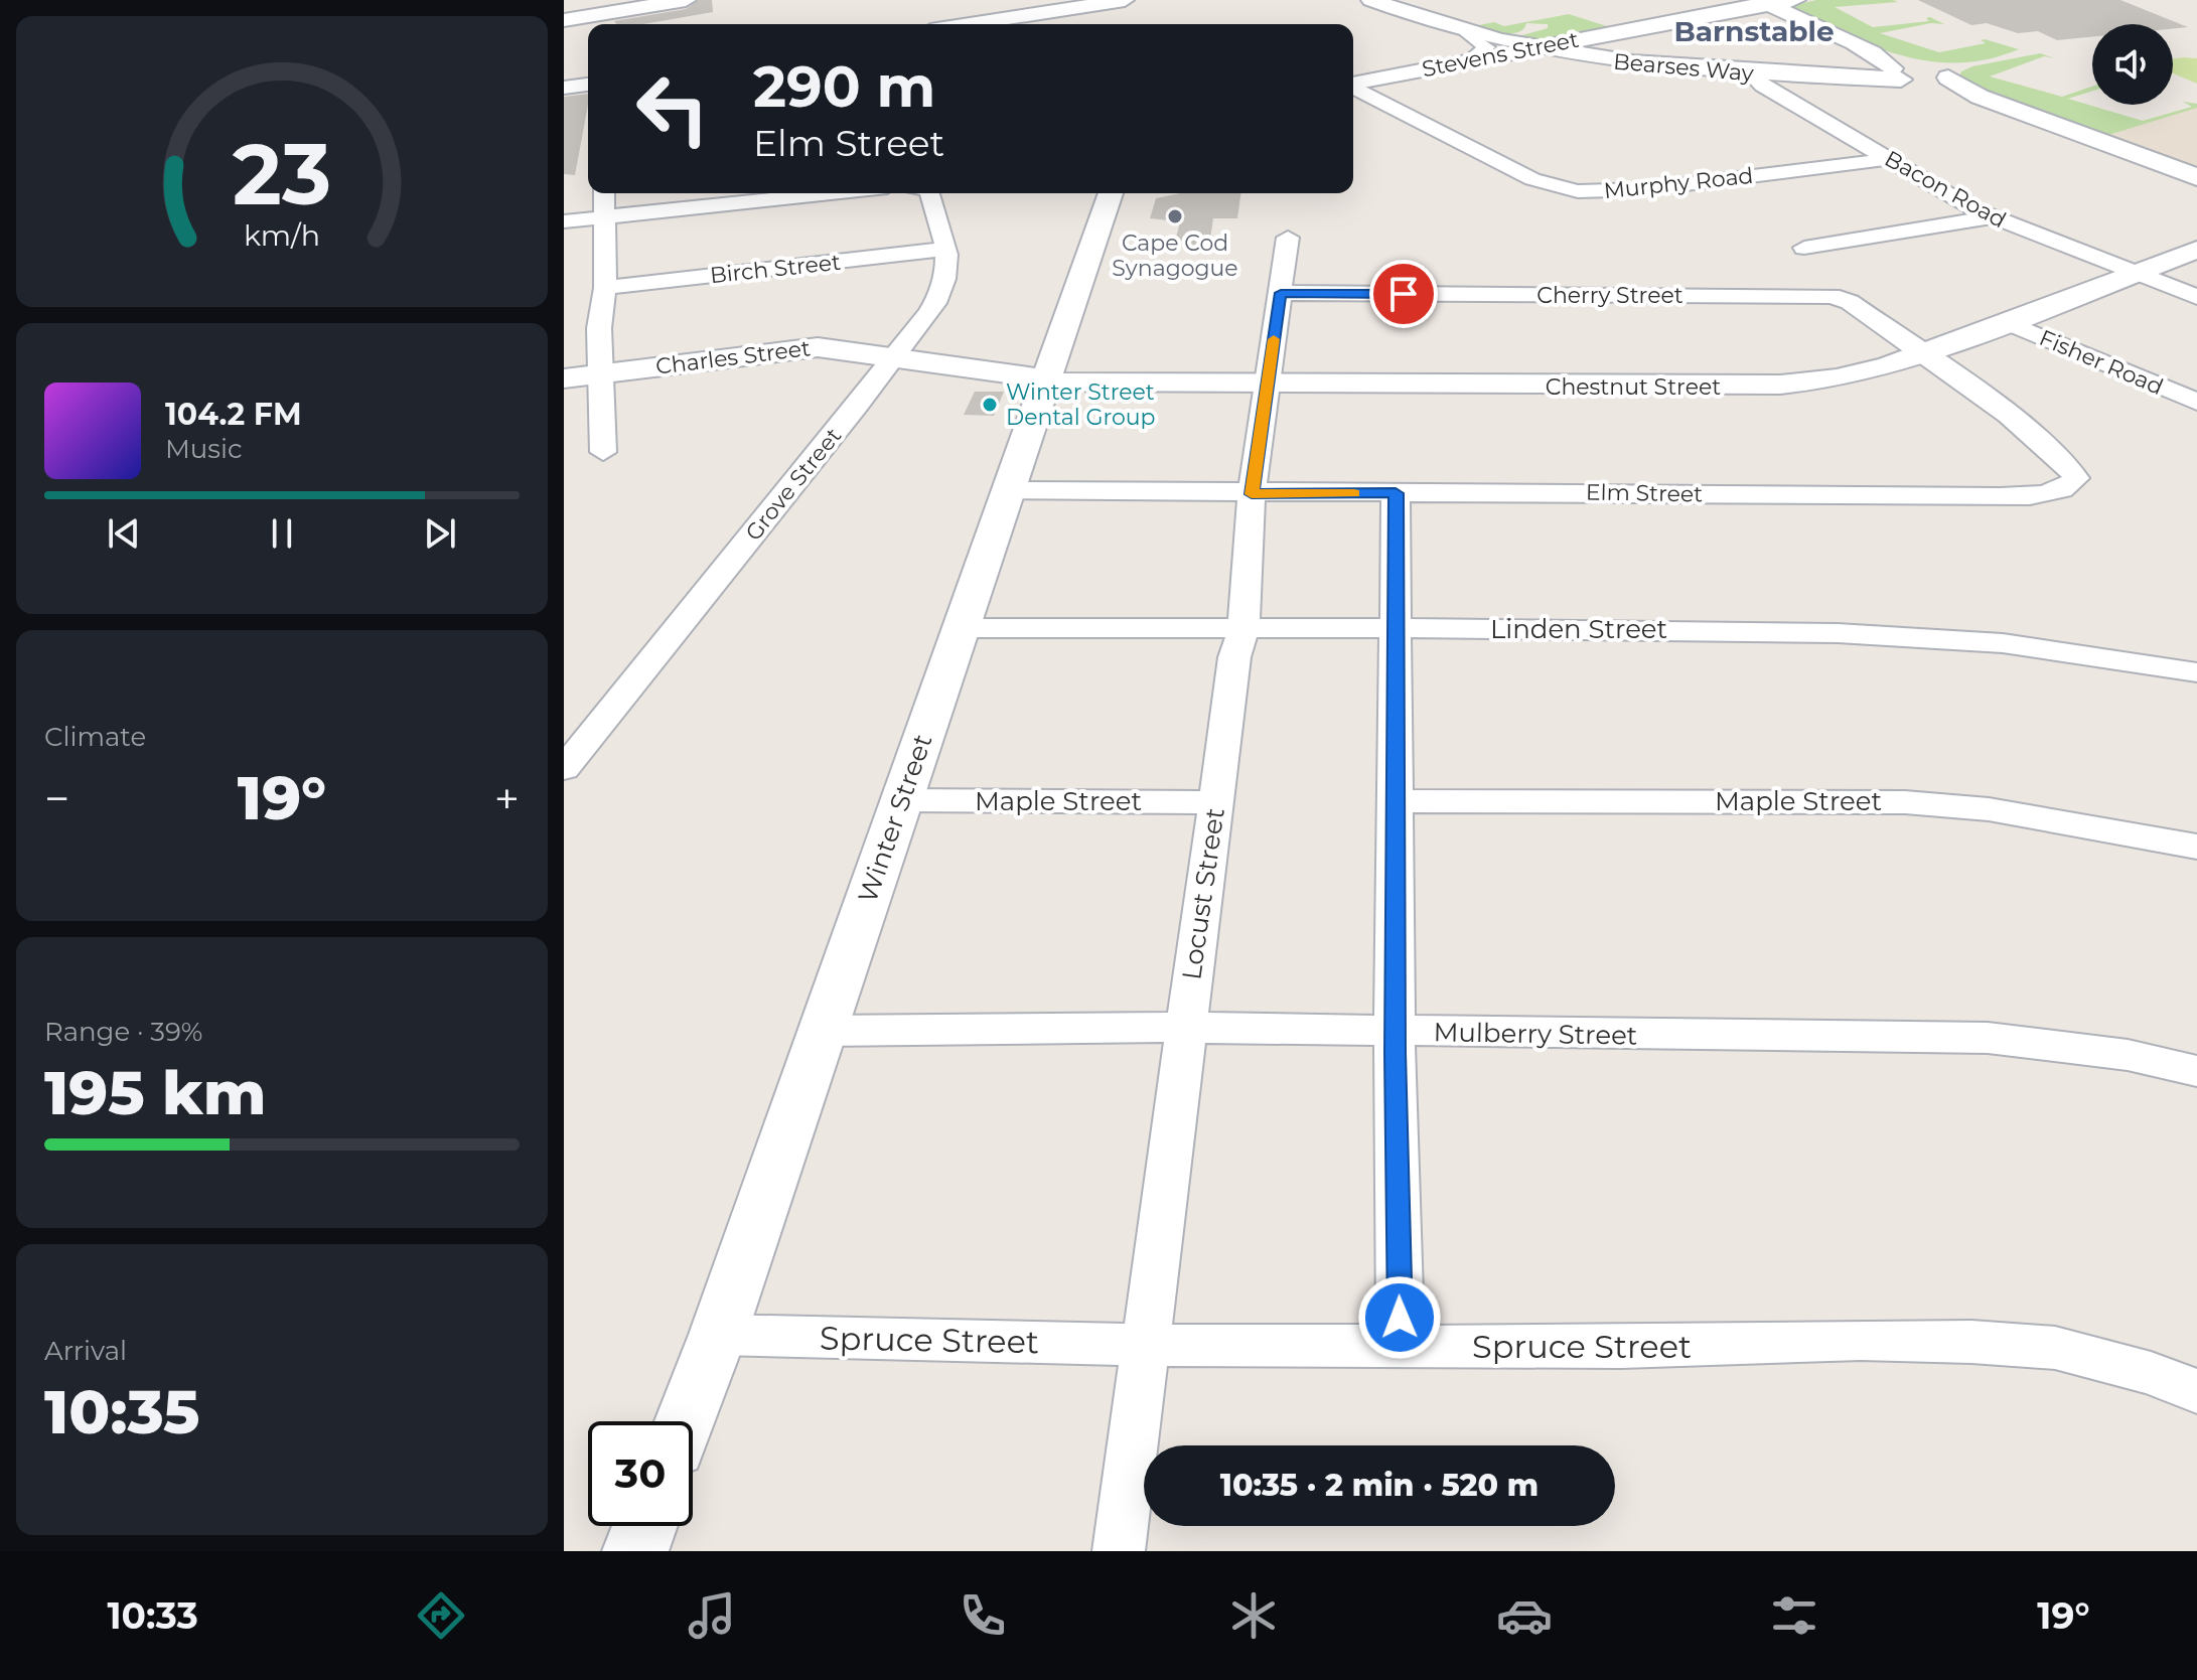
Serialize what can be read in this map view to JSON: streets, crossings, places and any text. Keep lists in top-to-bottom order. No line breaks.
{"streets":{"main road":["Bearses Way"],"street":["Stevens Street","Murphy Road","Bacon Road","Birch Street","Cherry Street","Charles Street","Fisher Road","Chestnut Street","Grove Street","Elm Street","Linden Street","Maple Street","Winter Street","Locust Street","Mulberry Street","Spruce Street"]},"crossings":[["Stevens Street","Bearses Way"],["Bearses Way","Bacon Road"],["Murphy Road","Bacon Road"],["Bacon Road","Chestnut Street"],["Birch Street","Grove Street"],["Cherry Street","Chestnut Street"],["Cherry Street","Elm Street"],["Cherry Street","Locust Street"],["Charles Street","Chestnut Street"],["Charles Street","Grove Street"],["Charles Street","Winter Street"],["Fisher Road","Chestnut Street"],["Chestnut Street","Elm Street"],["Chestnut Street","Winter Street"],["Chestnut Street","Locust Street"],["Elm Street","Winter Street"],["Elm Street","Locust Street"],["Linden Street","Winter Street"],["Linden Street","Locust Street"],["Maple Street","Winter Street"],["Maple Street","Locust Street"],["Winter Street","Mulberry Street"],["Winter Street","Spruce Street"],["Locust Street","Mulberry Street"],["Locust Street","Spruce Street"]],"districts":["Barnstable"],"places":["Cape Cod Synagogue","Winter Street Dental Group"],"page":{"turn":["290 m","Elm Street"],"song":["104.2 FM","Music"],"tile":["Climate",["Range · 39%","195 km"],["Arrival","10:35"]],"heat":["−","19°","+"],"limit":"30","trip":"10:35 · 2 min · 520 m","tabs":["10:33","19°"],"gauge":["23","km/h"]}}
